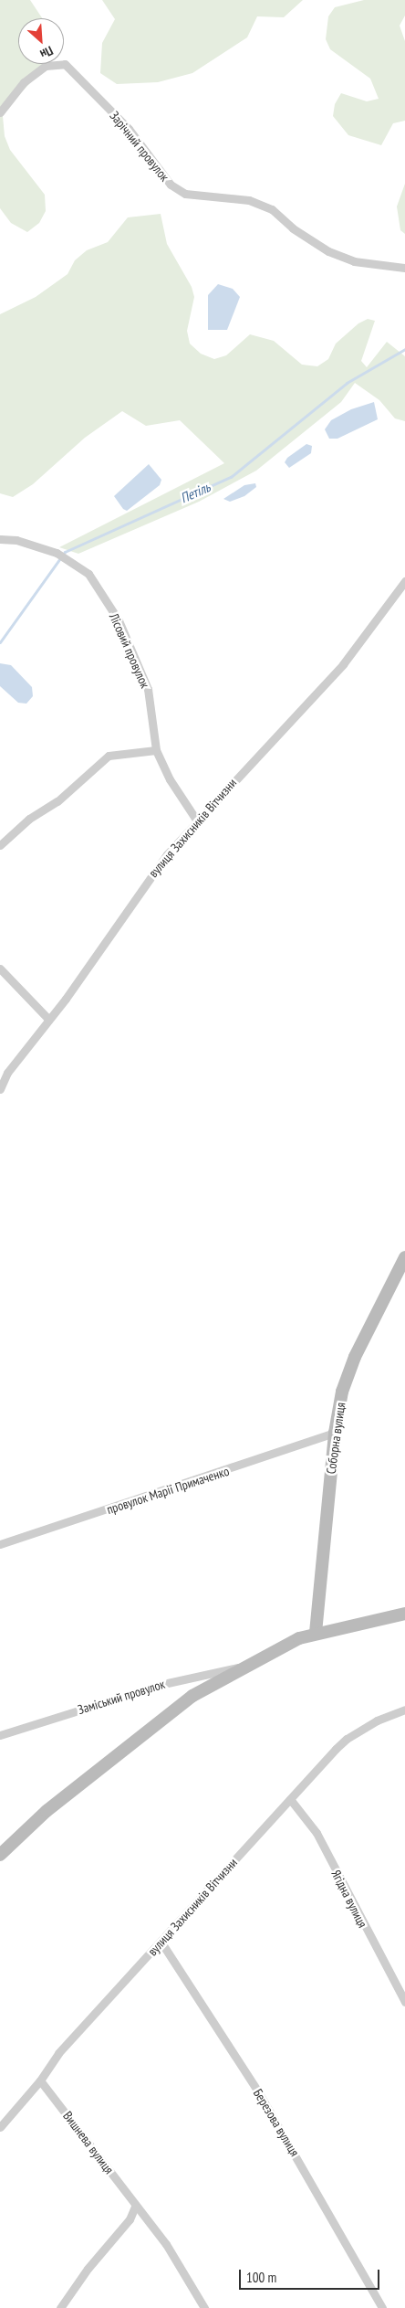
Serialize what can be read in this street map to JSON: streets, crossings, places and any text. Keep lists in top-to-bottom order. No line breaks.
{"streets":{"street":["Зарічний провулок","Лісовий провулок","вулиця Захисників Вітчизни","Соборна вулиця","провулок Марії Примаченко","Заміський провулок","Ягідна вулиця","Березова вулиця","Вишнева вулиця"]},"crossings":[["Лісовий провулок","вулиця Захисників Вітчизни"],["вулиця Захисників Вітчизни","Ягідна вулиця"],["вулиця Захисників Вітчизни","Березова вулиця"],["вулиця Захисників Вітчизни","Вишнева вулиця"],["Соборна вулиця","провулок Марії Примаченко"]],"water":["Петіль"],"scale_bar":"100 m","north":"bottom right"}
